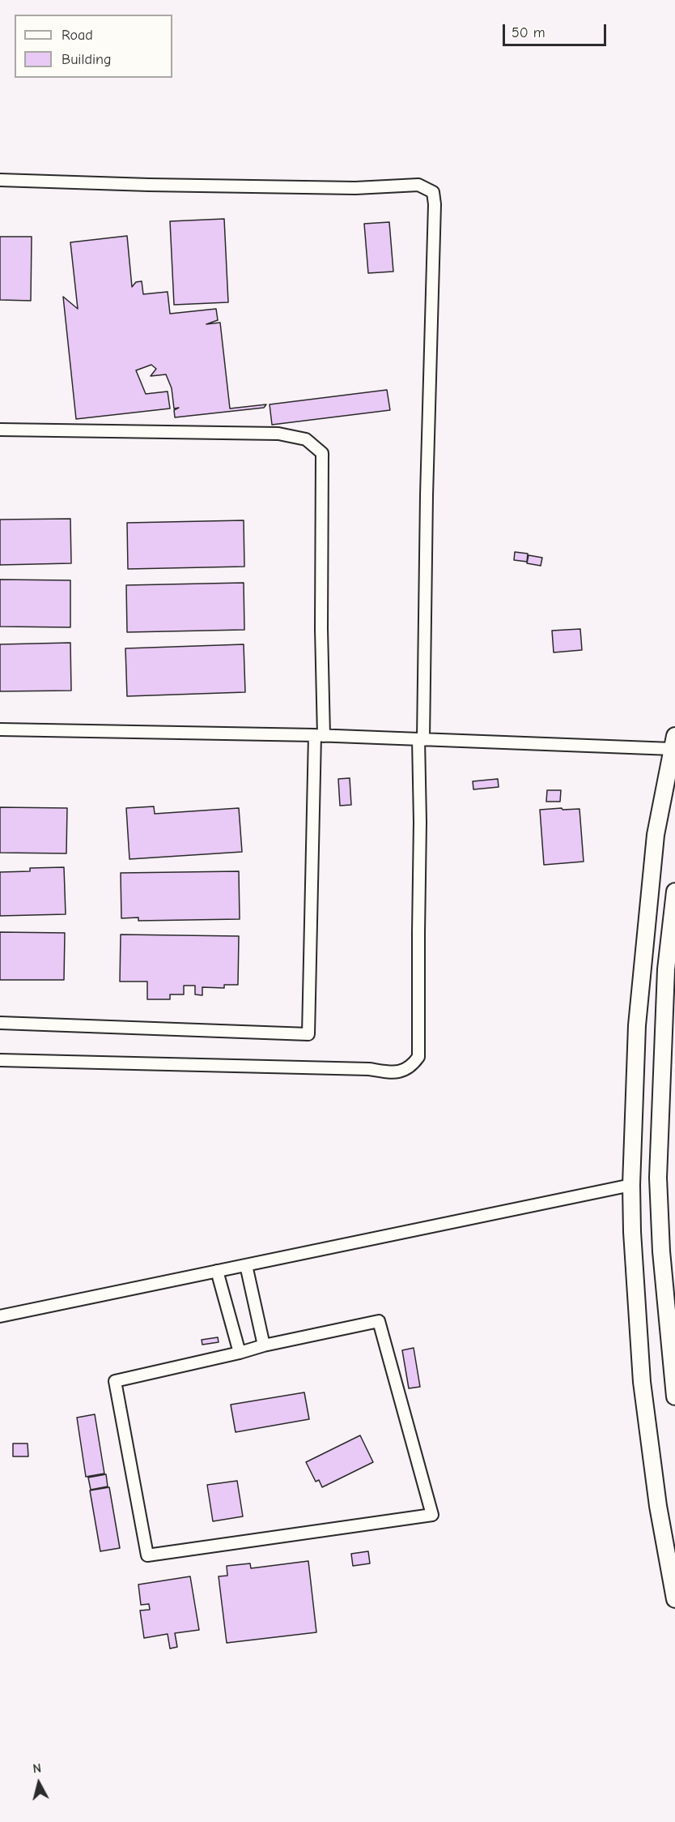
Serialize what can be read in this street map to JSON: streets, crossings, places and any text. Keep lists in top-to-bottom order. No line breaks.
{"legend":["Road","Building"],"scale_bar":"50 m","north":"top"}
